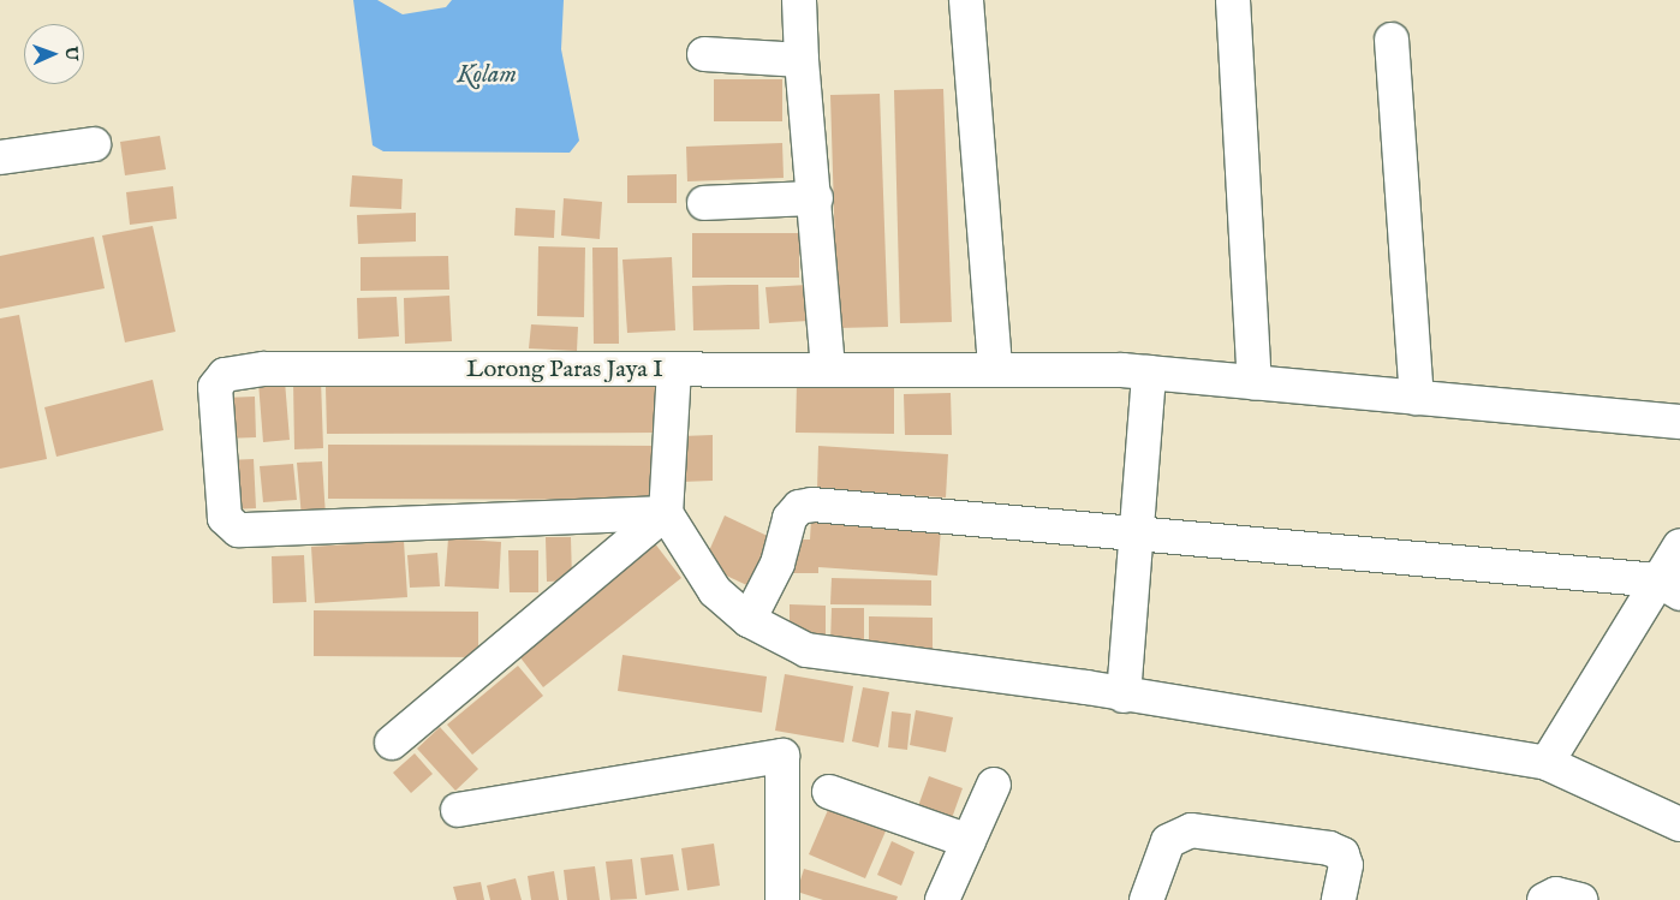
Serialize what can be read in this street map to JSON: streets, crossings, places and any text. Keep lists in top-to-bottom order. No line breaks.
{"streets":{"street":["Lorong Paras Jaya I"]},"water":["Kolam"],"north":"right"}
